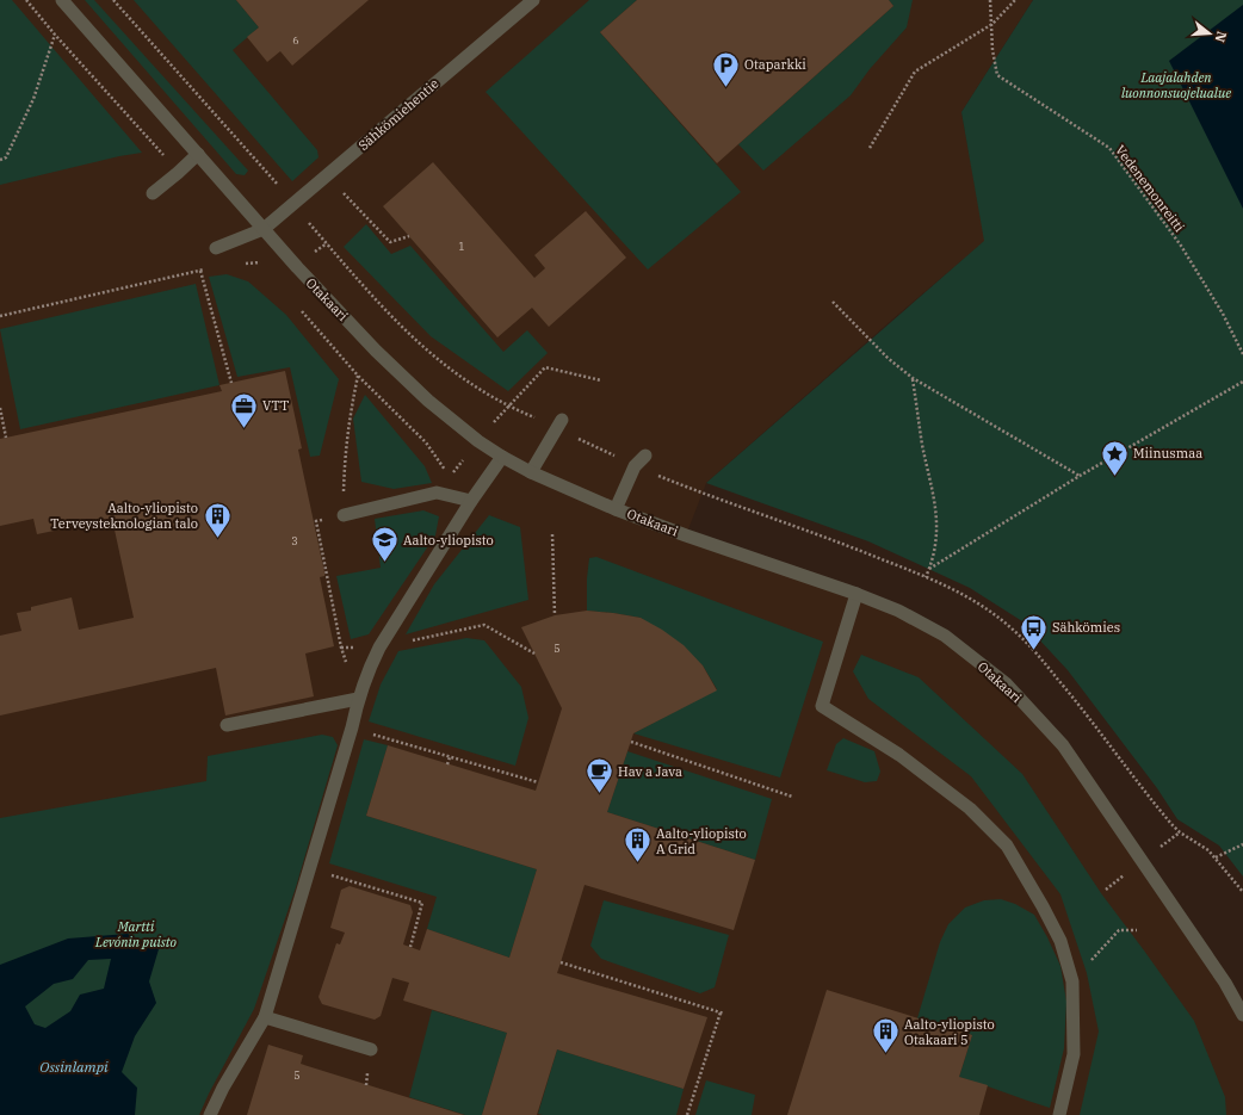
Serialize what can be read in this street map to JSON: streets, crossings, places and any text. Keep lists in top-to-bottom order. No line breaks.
{"streets":{"street":["Sähkömiehentie","Otakaari"],"path":["Vedenemonreitti"]},"crossings":[["Sähkömiehentie","Otakaari"]],"water":["Ossinlampi"],"parks":["Laajalahden luonnonsuojelualue","Martti Levónin puisto"],"places":{"parking":["Otaparkki"],"office":["VTT"],"place":["Miinusmaa"],"building":["Aalto-yliopisto Terveysteknologian talo","Aalto-yliopisto A Grid","Aalto-yliopisto Otakaari 5"],"school or university":["Aalto-yliopisto"],"bus stop":["Sähkömies"],"cafe":["Hav a Java"]},"house_numbers":["6","1","3","5","5"],"north":"right"}
